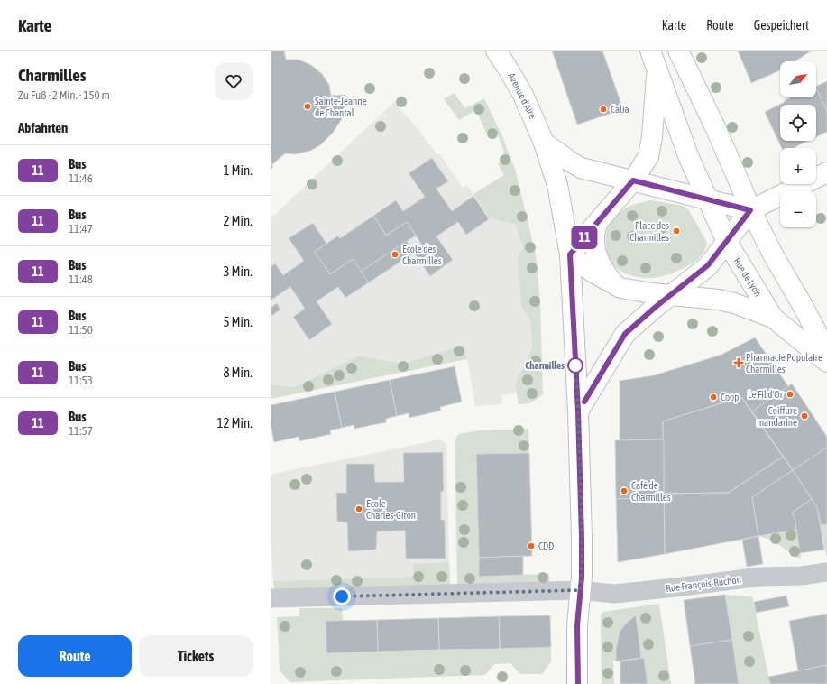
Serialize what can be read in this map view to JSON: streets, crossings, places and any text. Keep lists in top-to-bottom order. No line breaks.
{"streets":{"main road":["Avenue d'Aïre","Rue de Lyon"],"street":["Rue François-Ruchon"]},"places":{"other":["Sainte-Jeanne de Chantal","Calia","Place des Charmilles","Ecole des Charmilles","Charmilles","Le Fil d'Or","Coop","Coiffure mandarine","Café de Charmilles","Ecole Charles-Giron","CDD"],"health":["Pharmacie Populaire Charmilles"]},"lines":["bus line 11"],"north":"top right","page":{"header":"Karte","nav":["Karte","Route","Gespeichert"],"heading":[["Charmilles","Zu Fuß · 2 Min. · 150 m"],"Abfahrten"],"on_map":"11","map_buttons":["+","−"],"list":[{"mark":"11","name":"Bus","note":"11:46","value":"1 Min."},{"mark":"11","name":"Bus","note":"11:47","value":"2 Min."},{"mark":"11","name":"Bus","note":"11:48","value":"3 Min."},{"mark":"11","name":"Bus","note":"11:50","value":"5 Min."},{"mark":"11","name":"Bus","note":"11:53","value":"8 Min."},{"mark":"11","name":"Bus","note":"11:57","value":"12 Min."}],"buttons":["Route","Tickets"]}}
